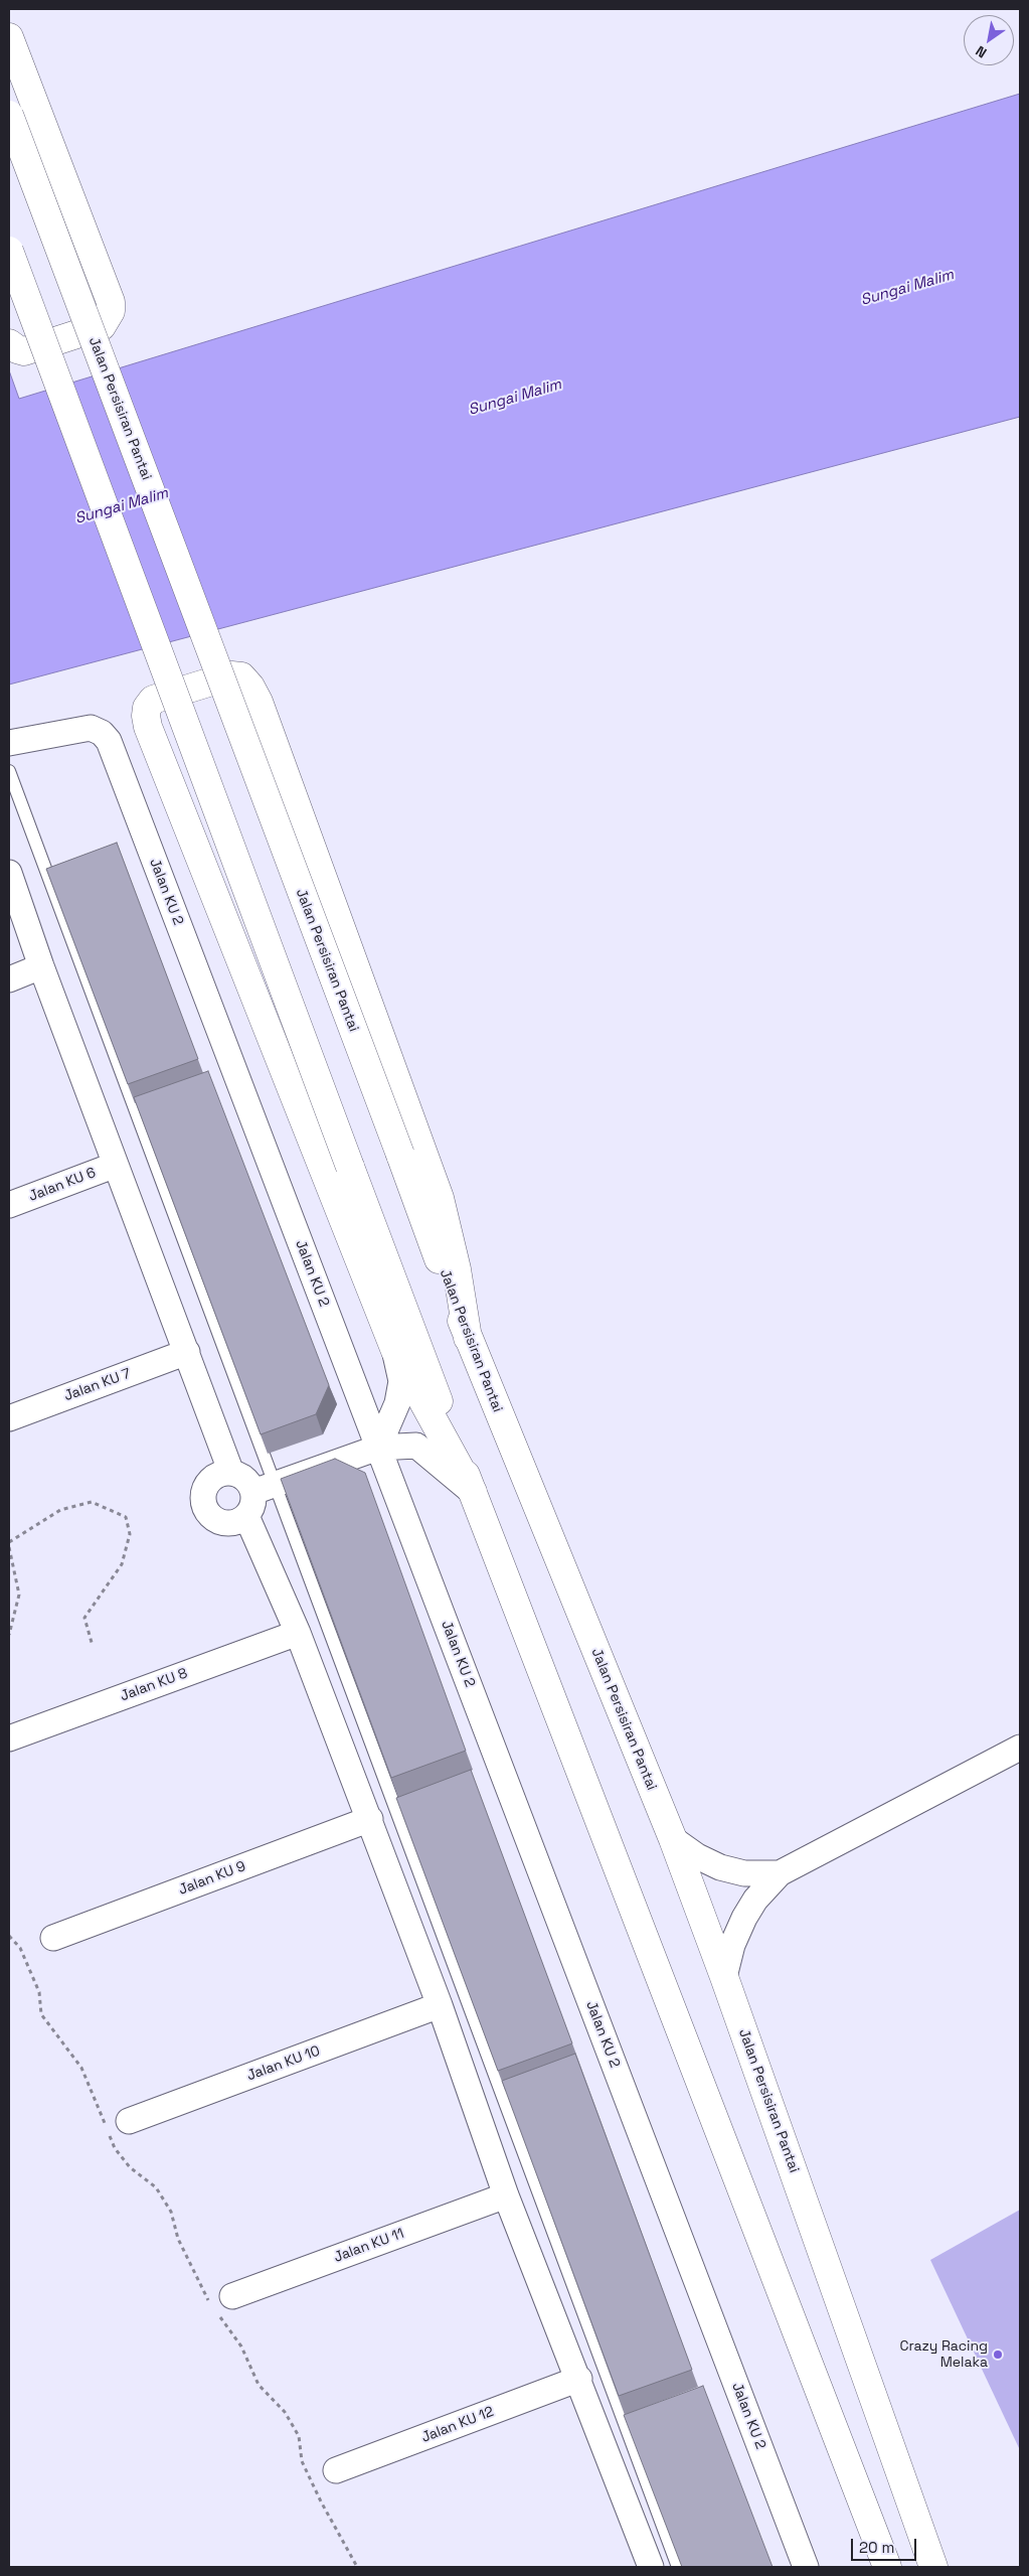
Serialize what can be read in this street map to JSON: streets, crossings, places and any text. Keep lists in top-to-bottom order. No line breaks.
{"streets":{"main road":["Jalan Persisiran Pantai"],"street":["Jalan KU 2","Jalan KU 6","Jalan KU 7","Jalan KU 8","Jalan KU 9","Jalan KU 10","Jalan KU 11","Jalan KU 12"]},"water":["Sungai Malim"],"places":["Crazy Racing Melaka"],"scale_bar":"20 m","north":"bottom left"}
